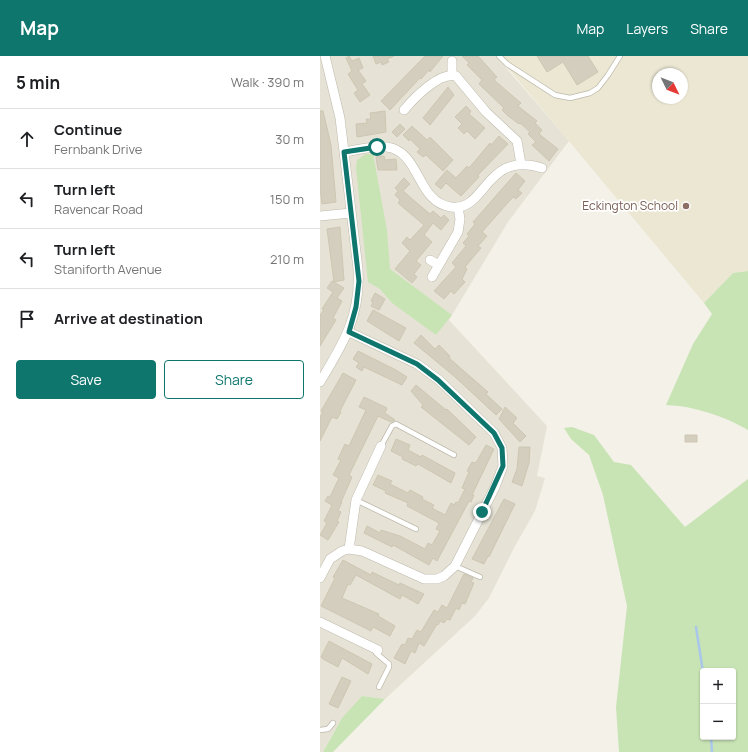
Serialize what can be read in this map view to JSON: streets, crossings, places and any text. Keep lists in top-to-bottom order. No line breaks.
{"places":["Eckington School"],"north":"bottom right","page":{"header":"Map","nav":["Map","Layers","Share"],"heading":["5 min","Walk · 390 m"],"list":[["Continue","Fernbank Drive","30 m"],["Turn left","Ravencar Road","150 m"],["Turn left","Staniforth Avenue","210 m"],"Arrive at destination"],"buttons":["Save","Share"],"map_buttons":["+","−"]}}
